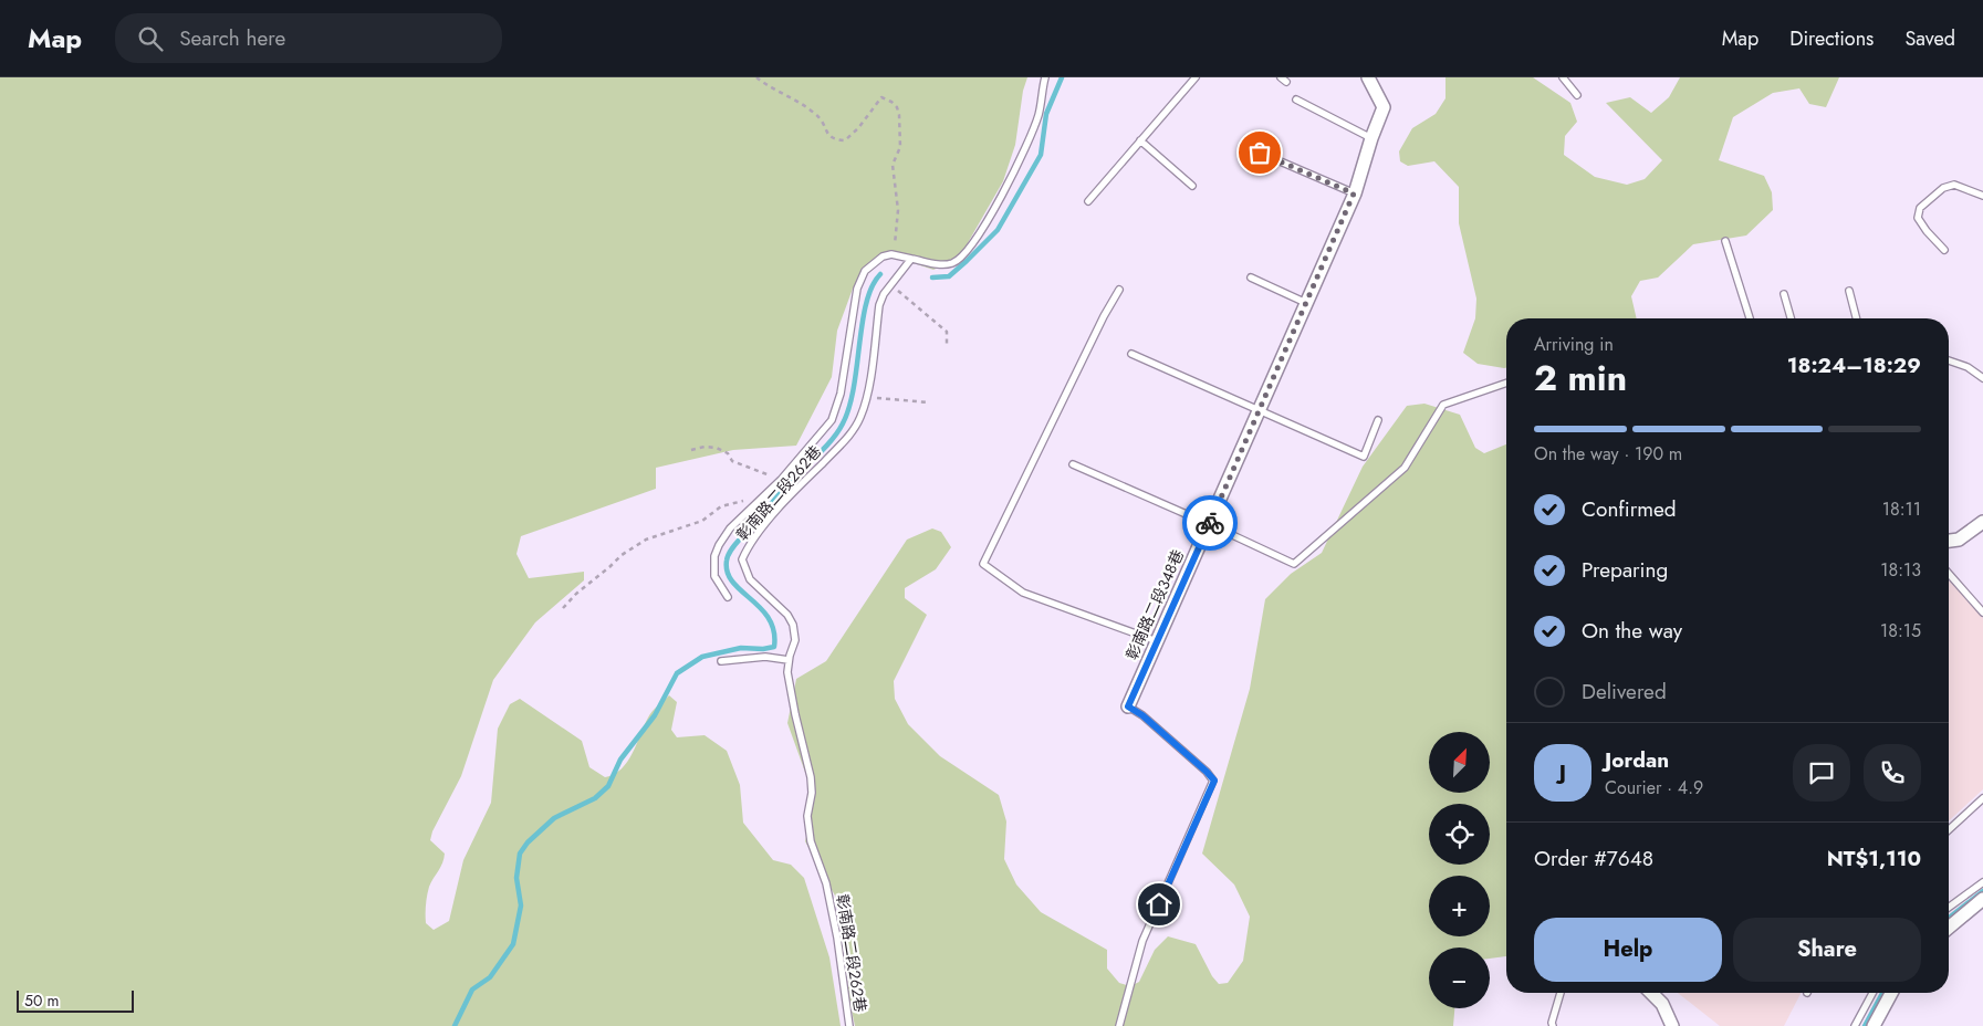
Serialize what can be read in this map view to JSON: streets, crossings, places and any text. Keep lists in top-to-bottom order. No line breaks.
{"streets":{"street":["彰南路二段348巷"],"lane":["彰南路二段262巷"]},"scale_bar":"50 m","north":"top right","page":{"header":"Map","search":"Search here","nav":["Map","Directions","Saved"],"heading":["2 min","Arriving in","18:24–18:29"],"panel":["Jordan","Courier · 4.9","Order #7648","NT$1,110"],"bar":"On the way · 190 m","list":[["Confirmed","18:11"],["Preparing","18:13"],["On the way","18:15"],"Delivered"],"map_buttons":["+","−"],"round":"J","buttons":["Help","Share"],"scale":"50 m"}}
